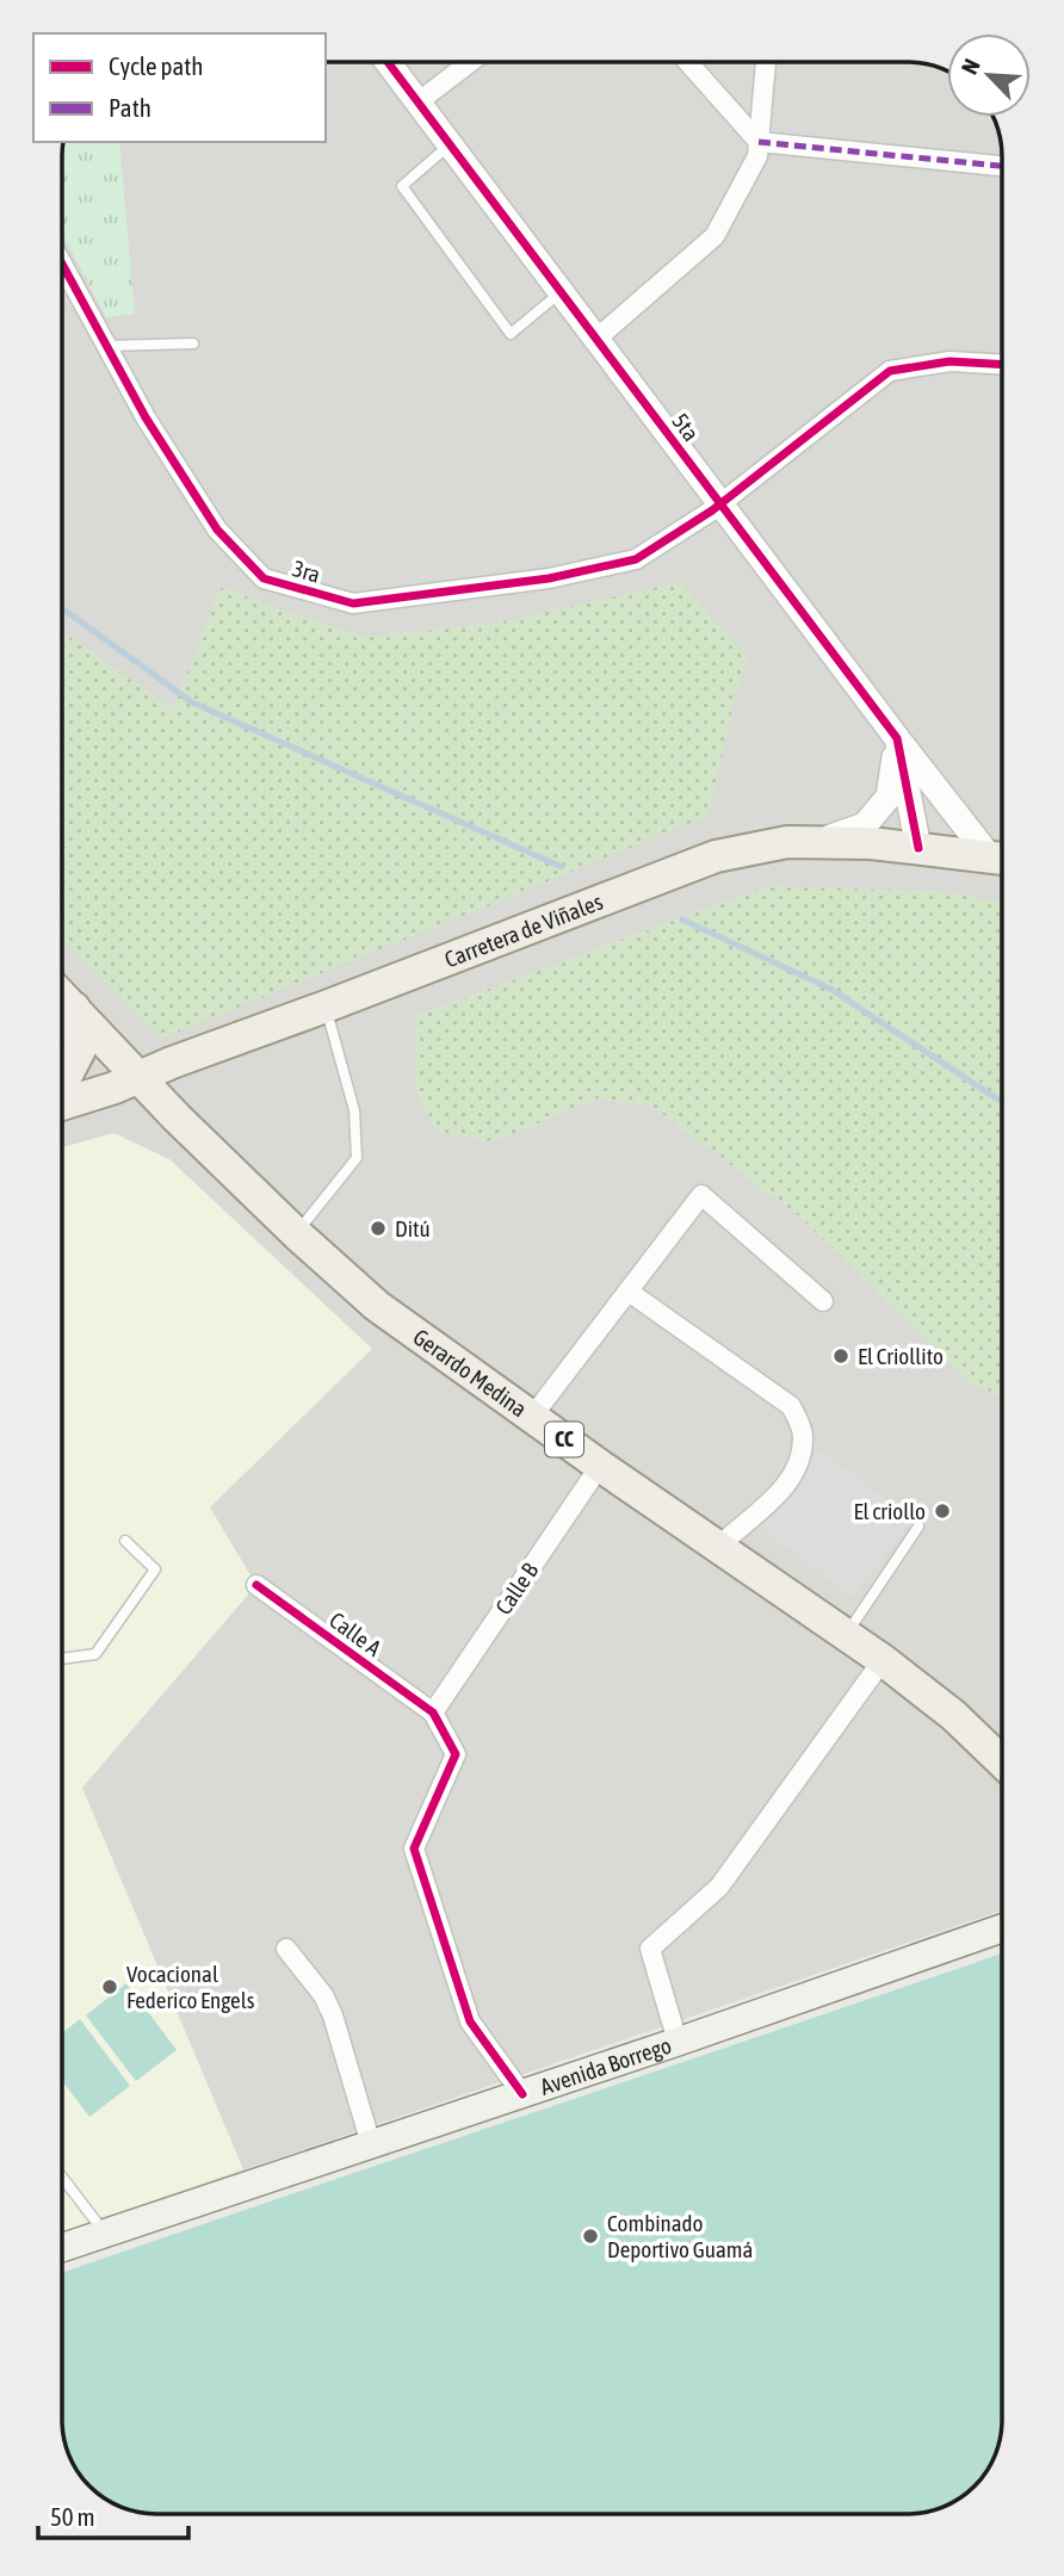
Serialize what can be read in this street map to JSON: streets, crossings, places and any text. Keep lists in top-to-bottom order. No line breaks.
{"streets":{"main road":["Carretera de Viñales","Gerardo Medina","CC","Avenida Borrego"],"street":["5ta","3ra","Calle B","Calle A"]},"crossings":[["5ta","3ra"],["5ta","Carretera de Viñales"],["Carretera de Viñales","Gerardo Medina"],["Gerardo Medina","Calle B"],["Calle B","Calle A"]],"places":["Ditú","El Criollito","El criollo","Vocacional Federico Engels","Combinado Deportivo Guamá"],"legend":["Cycle path","Path"],"scale_bar":"50 m","north":"top left"}
